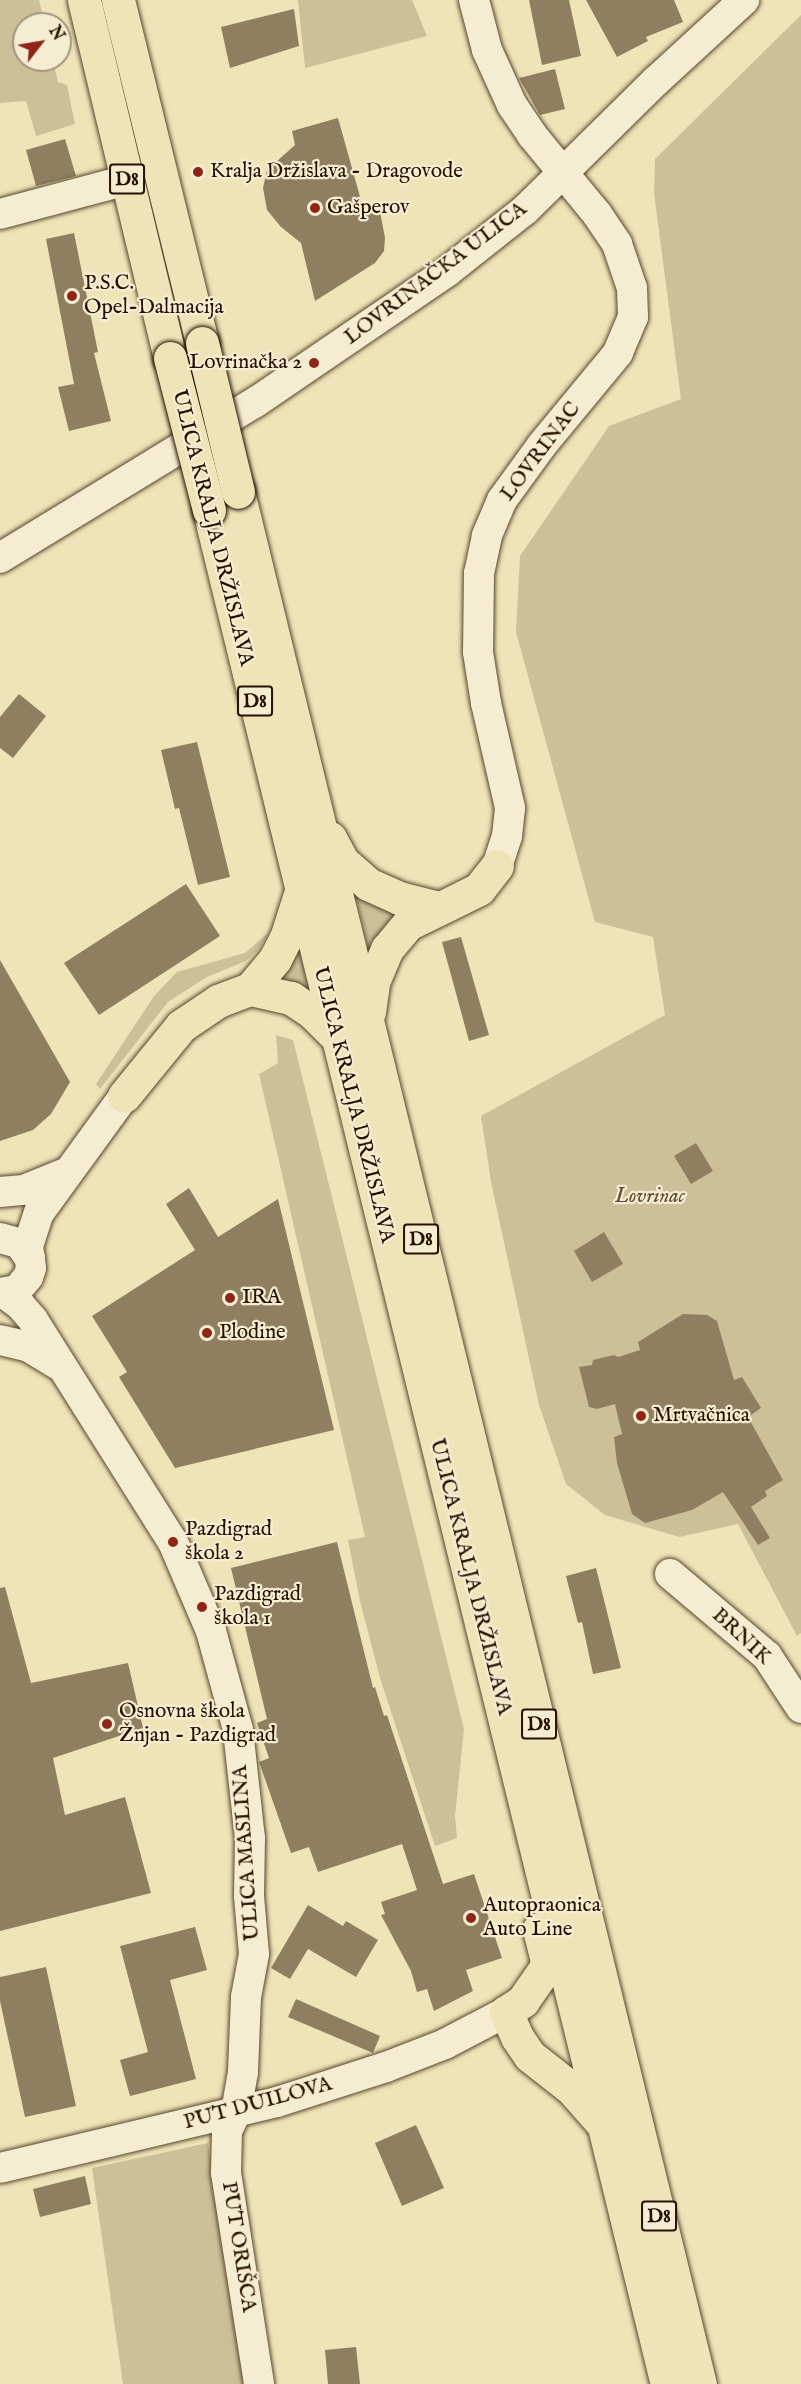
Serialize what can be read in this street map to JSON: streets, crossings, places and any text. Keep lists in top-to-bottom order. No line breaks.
{"streets":{"highway":["D8","ULICA KRALJA DRŽISLAVA"],"street":["LOVRINAČKA ULICA","LOVRINAC","BRNIK","ULICA MASLINA","PUT DUILOVA","PUT ORIŠCA"]},"crossings":[["LOVRINAČKA ULICA","LOVRINAC"],["ULICA MASLINA","PUT DUILOVA"],["ULICA MASLINA","PUT ORIŠCA"],["PUT DUILOVA","PUT ORIŠCA"]],"parks":["Lovrinac"],"places":["Kralja Držislava - Dragovode","Gašperov","P.S.C. Opel-Dalmacija","Lovrinačka 2","IRA","Plodine","Mrtvačnica","Pazdigrad škola 2","Pazdigrad škola 1","Osnovna škola Žnjan - Pazdigrad","Autopraonica Auto Line"],"north":"top right"}
